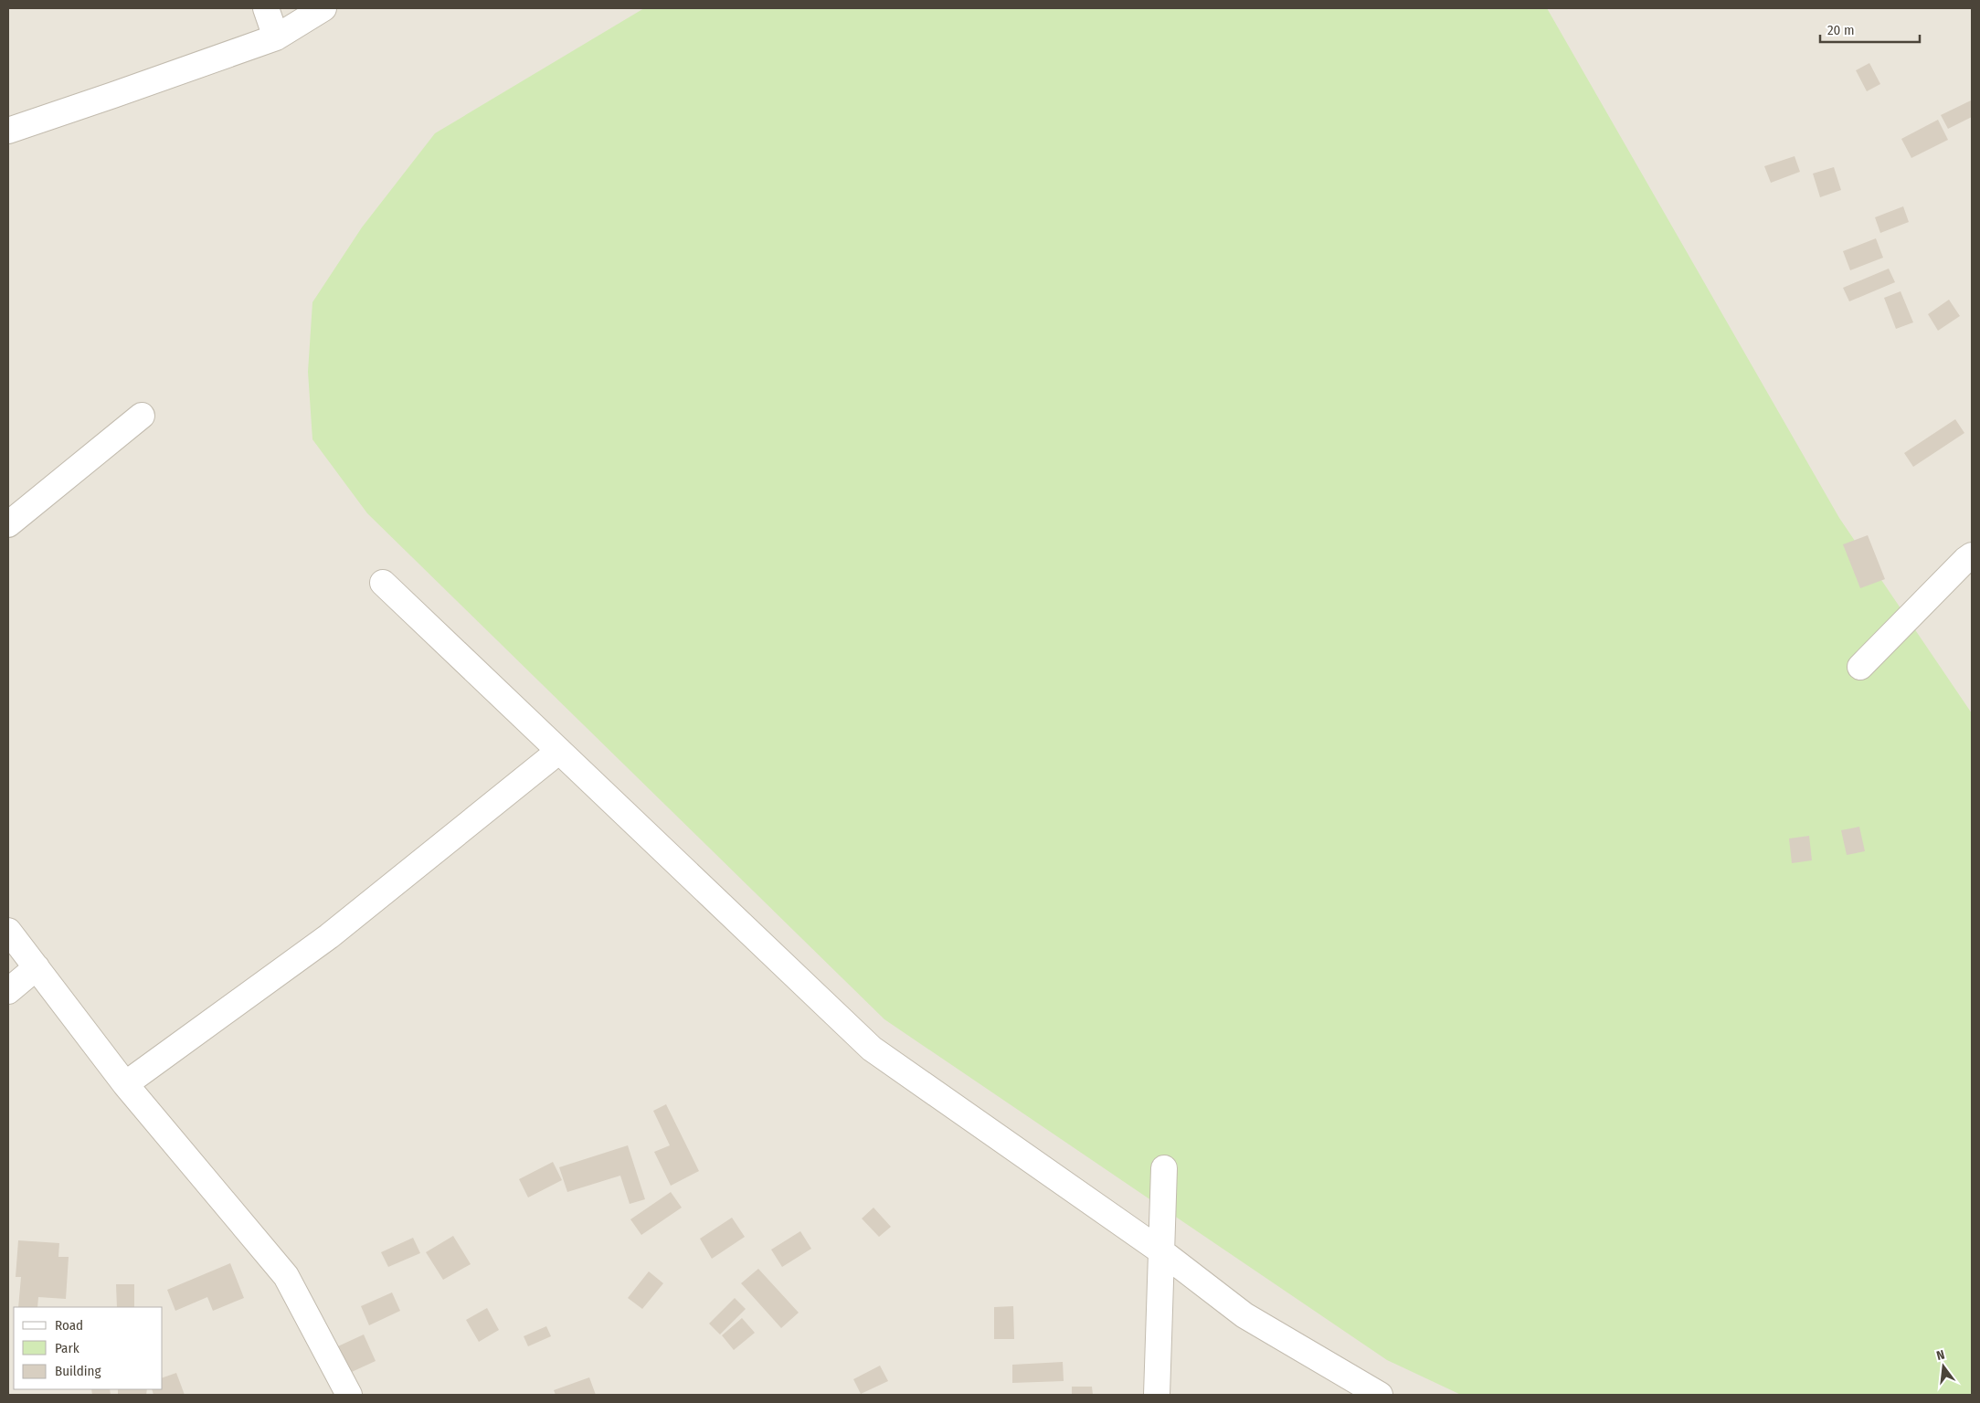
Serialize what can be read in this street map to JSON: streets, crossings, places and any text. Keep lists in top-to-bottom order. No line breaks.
{"legend":["Road","Park","Building"],"scale_bar":"20 m","north":"top"}
